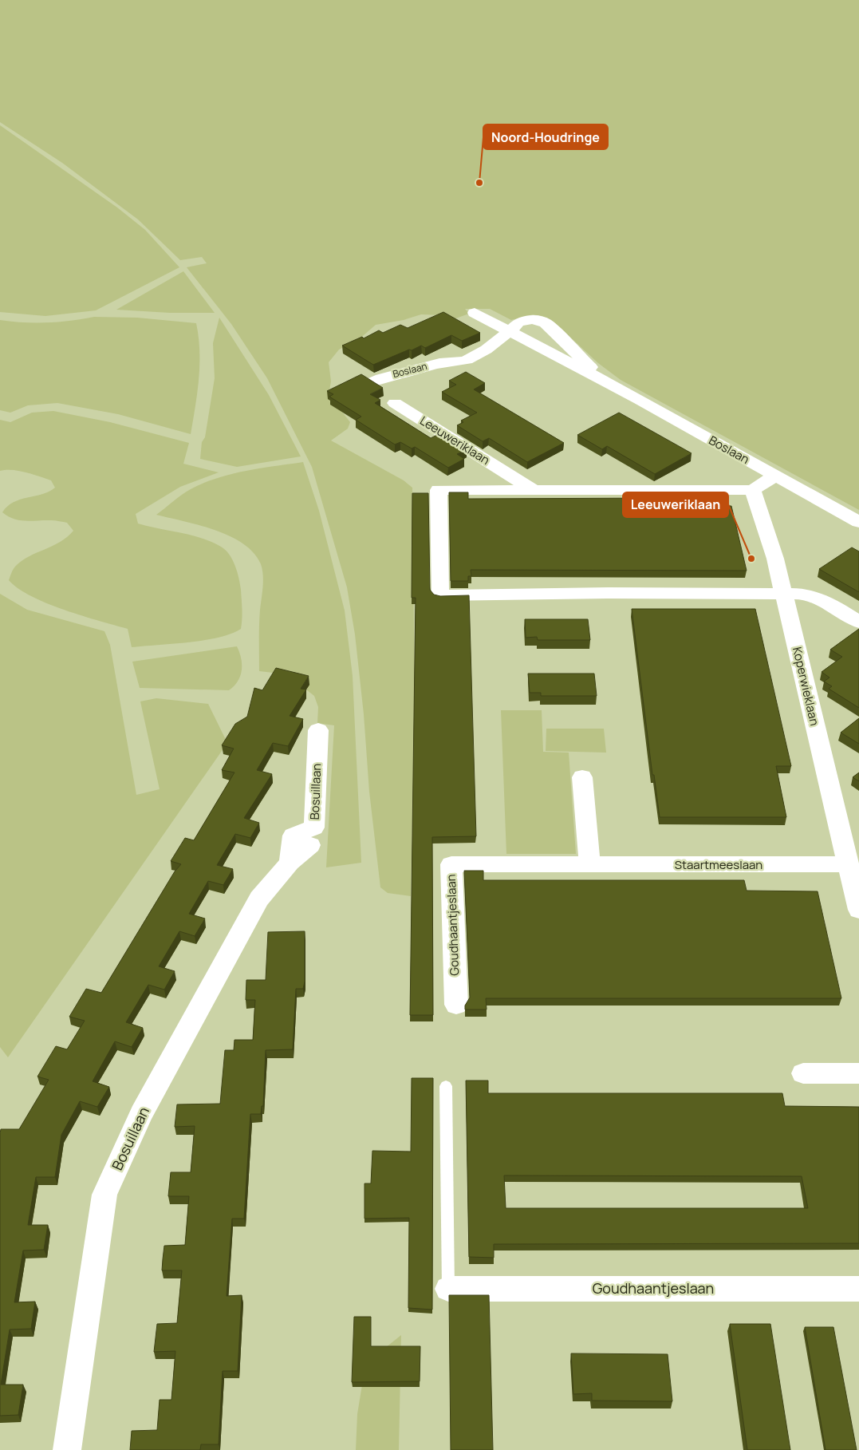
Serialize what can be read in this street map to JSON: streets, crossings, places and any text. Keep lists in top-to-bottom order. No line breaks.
{"streets":{"street":["Boslaan","Leeuweriklaan","Koperwieklaan","Bosuillaan","Staartmeeslaan","Goudhaantjeslaan"]},"crossings":[["Koperwieklaan","Staartmeeslaan"],["Staartmeeslaan","Goudhaantjeslaan"]],"places":["Noord-Houdringe","Leeuweriklaan"]}
